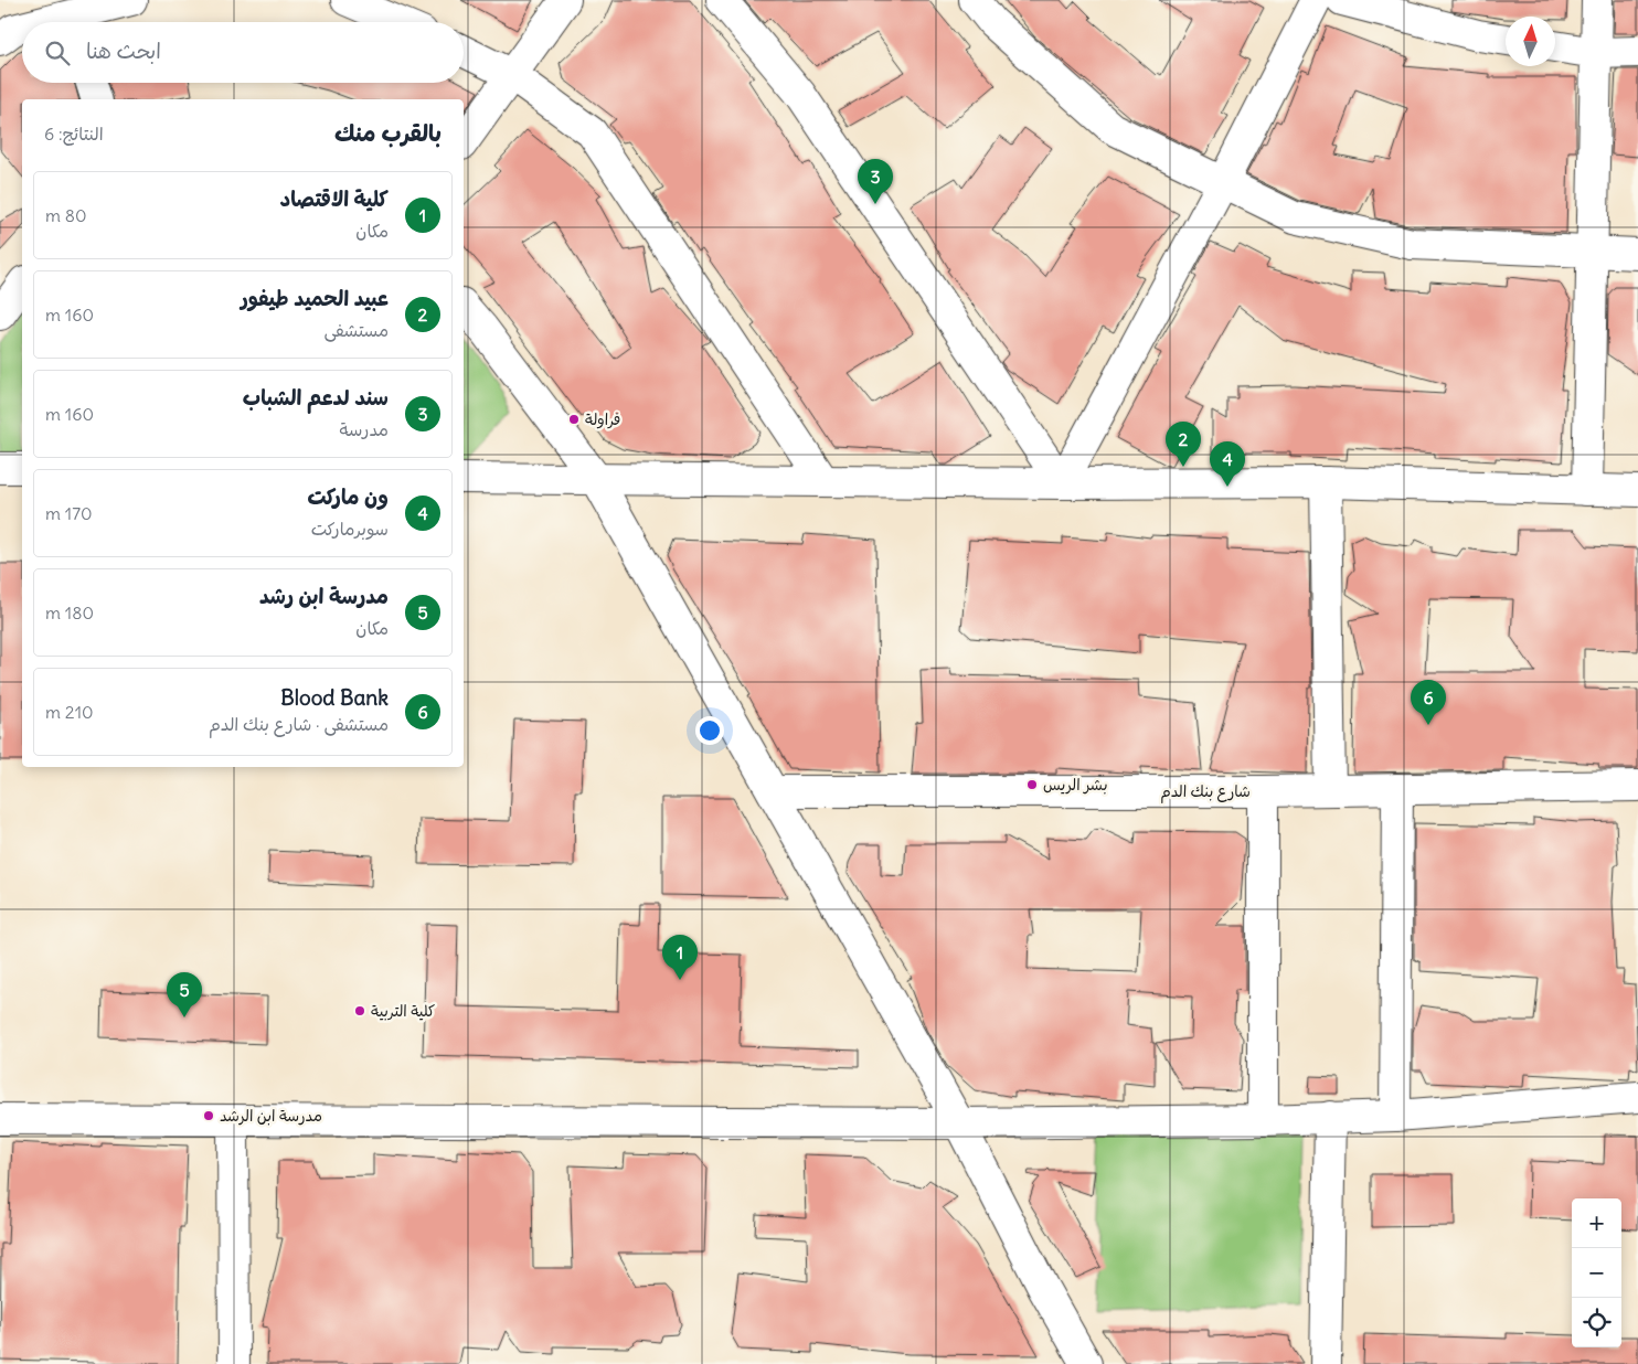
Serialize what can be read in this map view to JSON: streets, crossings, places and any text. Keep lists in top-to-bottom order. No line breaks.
{"streets":{"street":["شارع بنك الدم"]},"places":["فراولة","بشر الريس","كلية التربية","مدرسة ابن الرشد"],"north":"top","page":{"search":"ابحث هنا","heading":["بالقرب منك","النتائج: 6"],"pins":["3","2","4","6","1","5"],"list":[{"mark":"1","name":"كلية الاقتصاد","note":"مكان","value":"80 m"},{"mark":"2","name":"عبيد الحميد طيفور","note":"مستشفى","value":"160 m"},{"mark":"3","name":"سند لدعم الشباب","note":"مدرسة","value":"160 m"},{"mark":"4","name":"ون ماركت","note":"سوبرماركت","value":"170 m"},{"mark":"5","name":"مدرسة ابن رشد","note":"مكان","value":"180 m"},{"mark":"6","name":"Blood Bank","note":"مستشفى · شارع بنك الدم","value":"210 m"}],"map_buttons":["+","−"]}}
